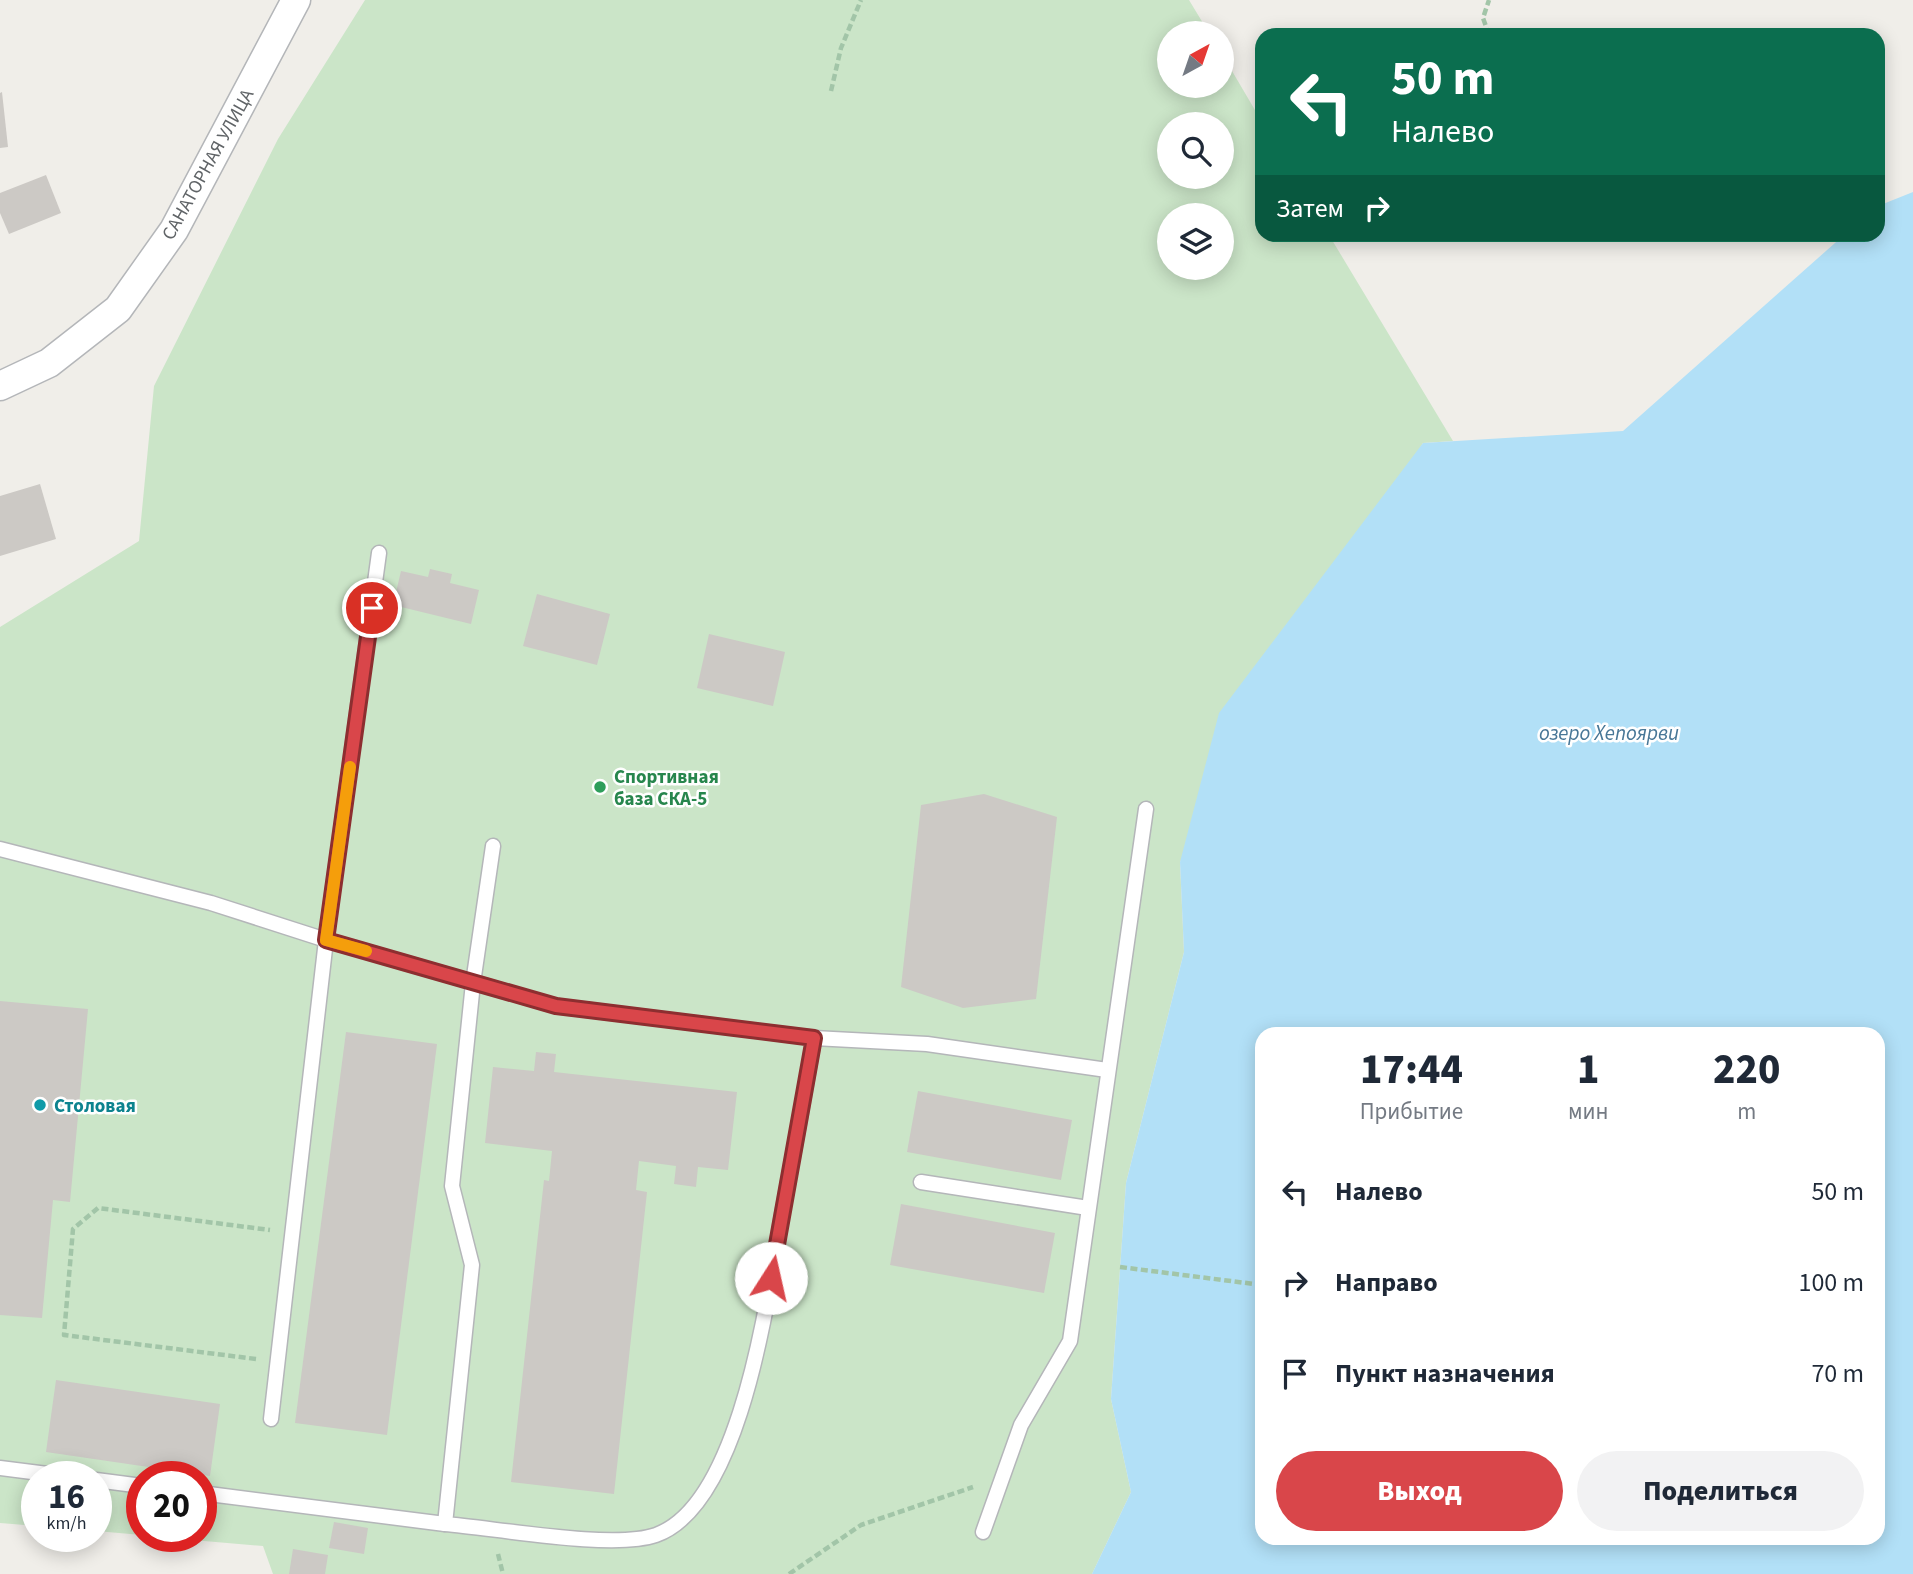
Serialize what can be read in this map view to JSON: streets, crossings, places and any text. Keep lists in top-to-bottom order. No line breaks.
{"streets":{"street":["САНАТОРНАЯ УЛИЦА"]},"water":["озеро Хепоярви"],"places":["Спортивная база СКА-5","Столовая"],"north":"top right","page":{"turn":["50 m","Налево"],"then":"Затем","eta":["17:44","Прибытие","1","мин","220","m"],"list":[{"name":"Налево","value":"50 m"},{"name":"Направо","value":"100 m"},{"name":"Пункт назначения","value":"70 m"}],"buttons":["Выход","Поделиться"],"speed":"16 km/h","limit":"20"}}
